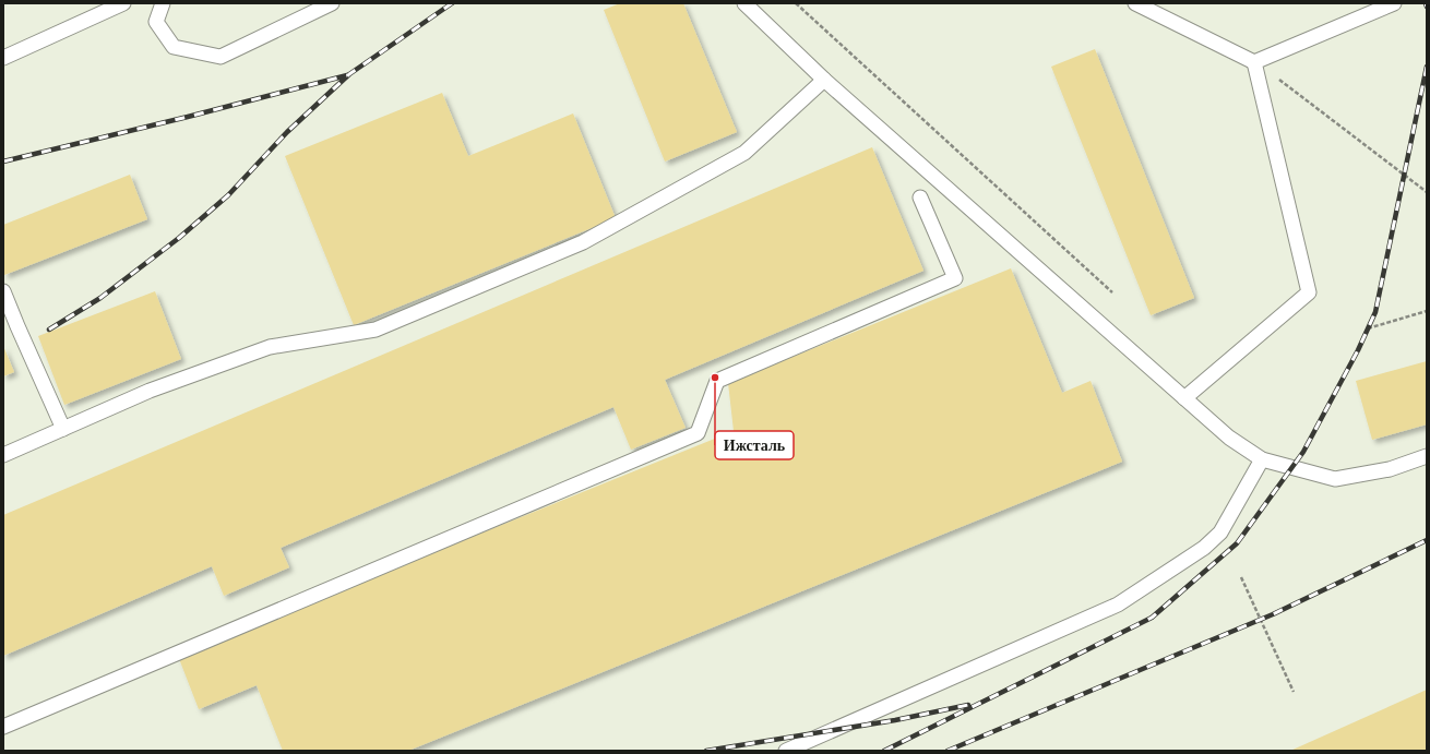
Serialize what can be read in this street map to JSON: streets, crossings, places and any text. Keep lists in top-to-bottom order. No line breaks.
{"places":["Ижсталь"]}
